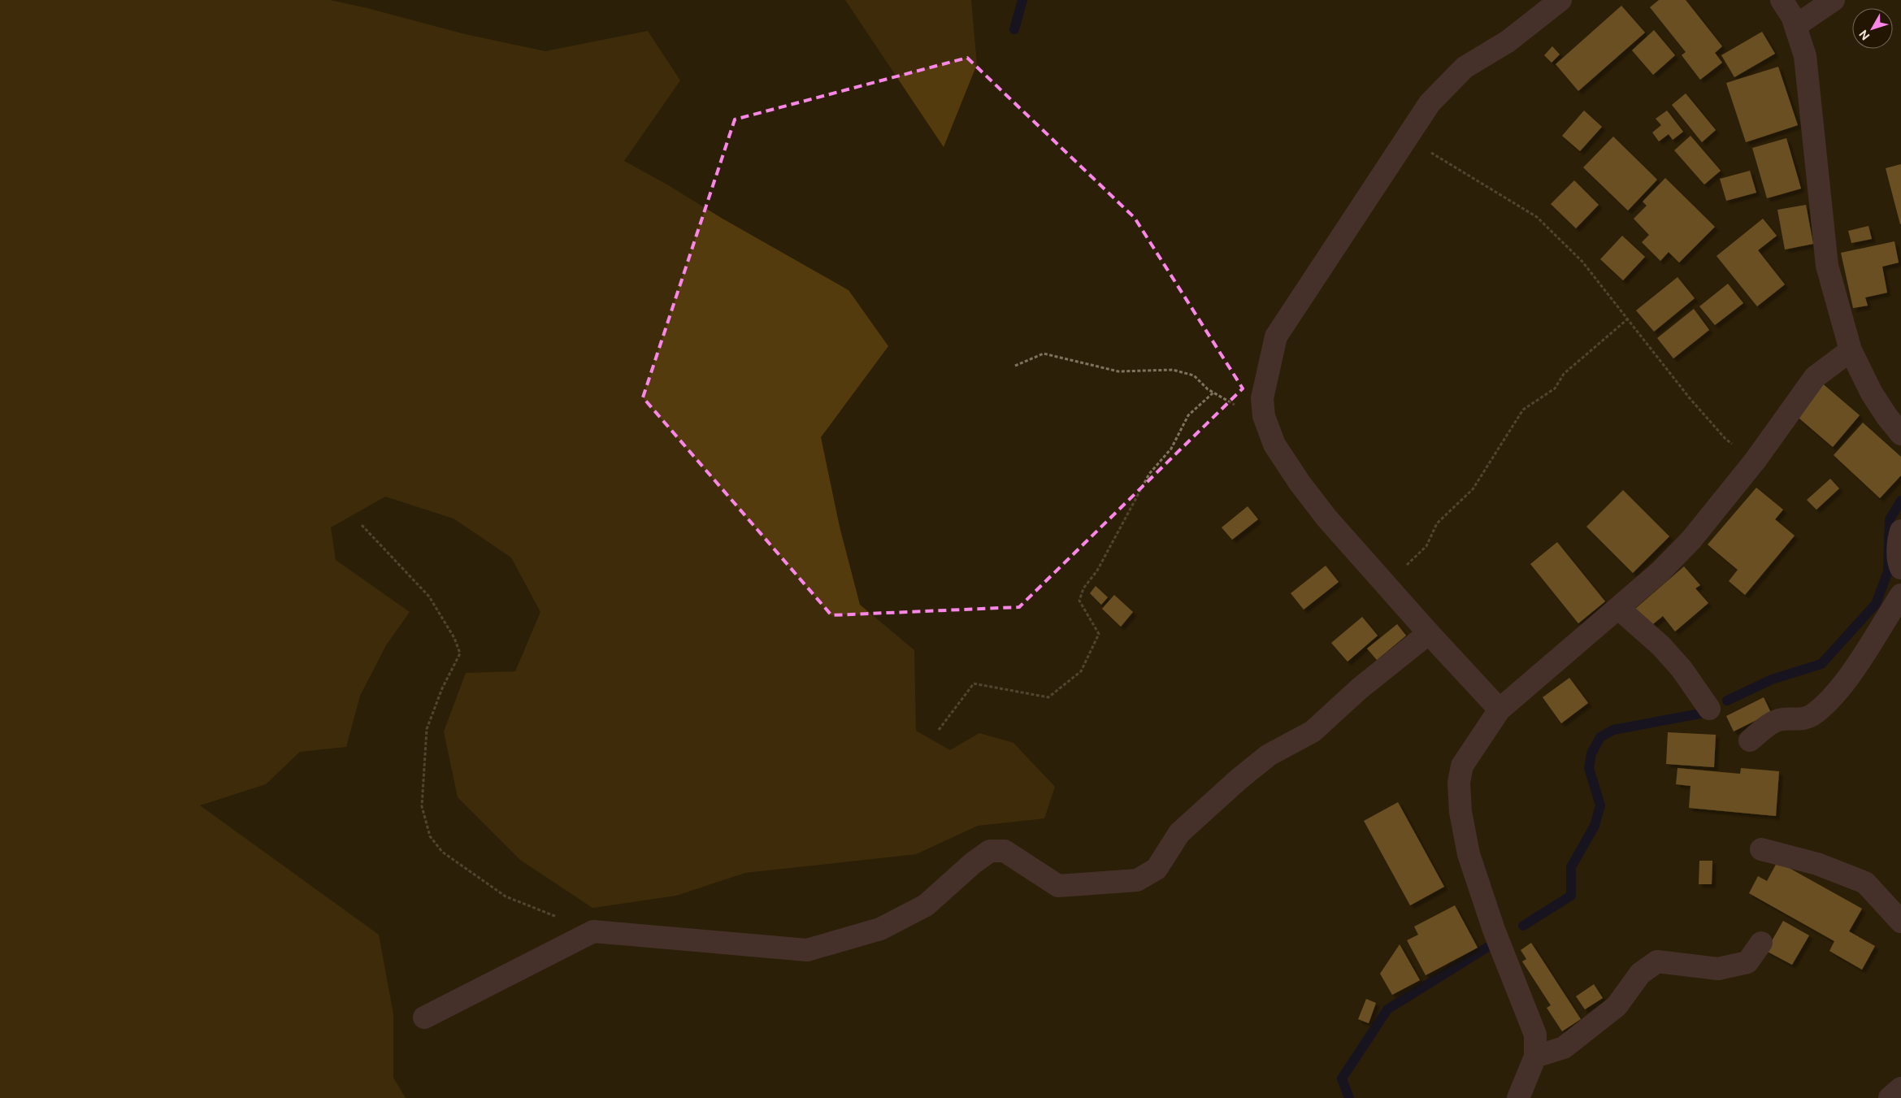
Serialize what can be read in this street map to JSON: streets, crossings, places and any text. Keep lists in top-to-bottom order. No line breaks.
{"north":"bottom left"}
